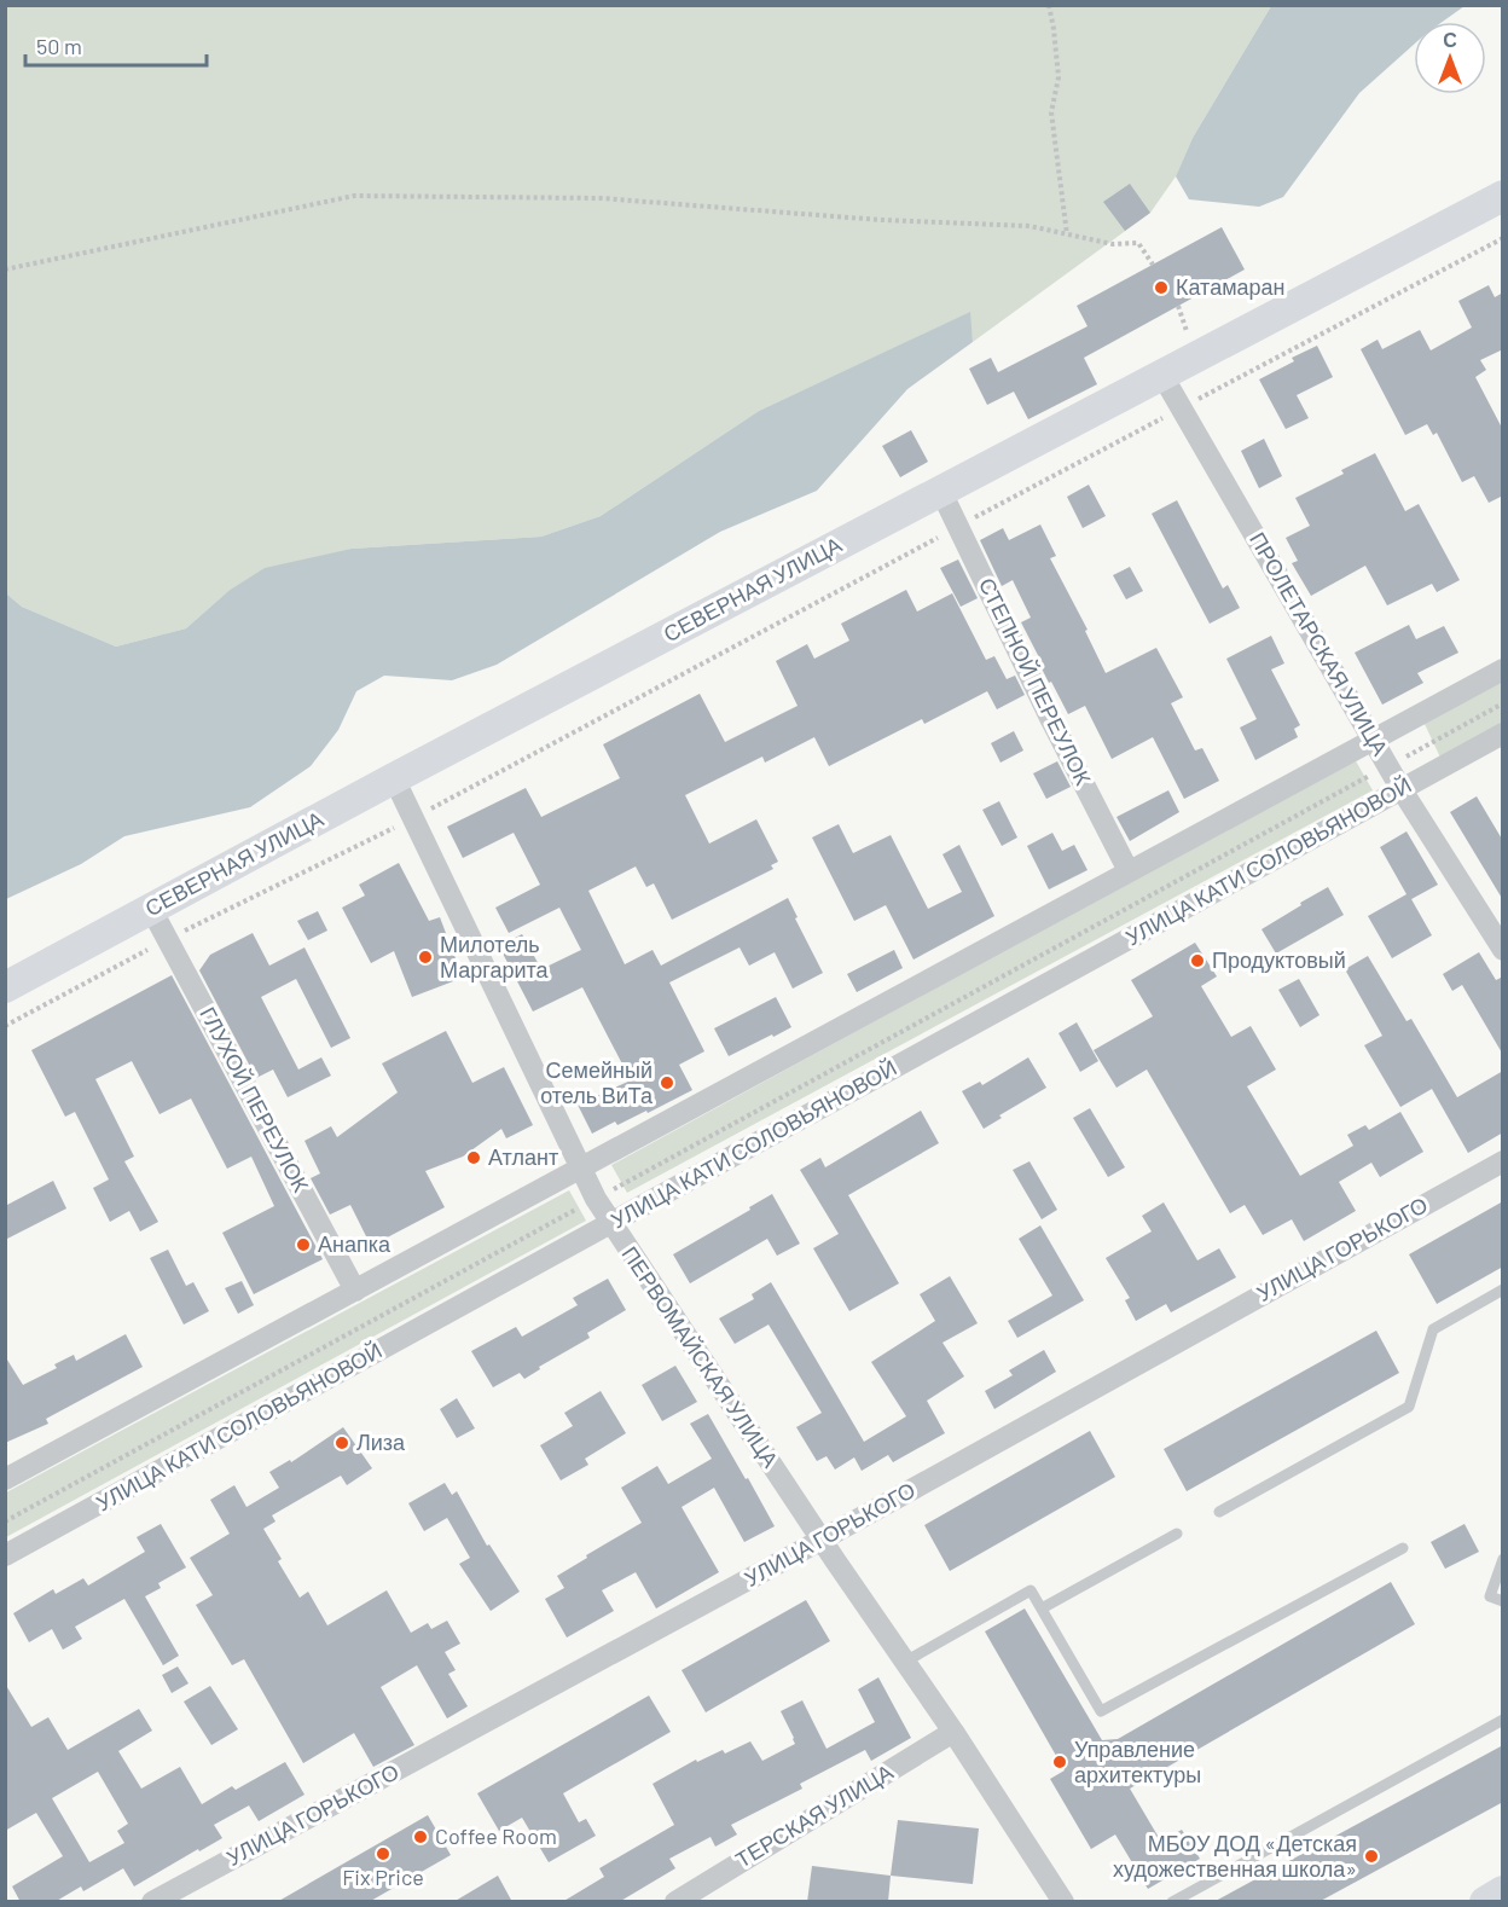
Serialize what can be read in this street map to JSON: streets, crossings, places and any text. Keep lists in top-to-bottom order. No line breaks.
{"streets":{"street":["СЕВЕРНАЯ УЛИЦА","ПРОЛЕТАРСКАЯ УЛИЦА","СТЕПНОЙ ПЕРЕУЛОК","УЛИЦА КАТИ СОЛОВЬЯНОВОЙ","ГЛУХОЙ ПЕРЕУЛОК","УЛИЦА ГОРЬКОГО","ПЕРВОМАЙСКАЯ УЛИЦА","ТЕРСКАЯ УЛИЦА"]},"crossings":[["СЕВЕРНАЯ УЛИЦА","ПРОЛЕТАРСКАЯ УЛИЦА"],["СЕВЕРНАЯ УЛИЦА","СТЕПНОЙ ПЕРЕУЛОК"],["СЕВЕРНАЯ УЛИЦА","ГЛУХОЙ ПЕРЕУЛОК"],["СЕВЕРНАЯ УЛИЦА","ПЕРВОМАЙСКАЯ УЛИЦА"],["ПРОЛЕТАРСКАЯ УЛИЦА","УЛИЦА КАТИ СОЛОВЬЯНОВОЙ"],["УЛИЦА КАТИ СОЛОВЬЯНОВОЙ","ПЕРВОМАЙСКАЯ УЛИЦА"],["УЛИЦА ГОРЬКОГО","ПЕРВОМАЙСКАЯ УЛИЦА"],["ПЕРВОМАЙСКАЯ УЛИЦА","ТЕРСКАЯ УЛИЦА"]],"places":["Катамаран","Милотель Маргарита","Продуктовый","Семейный отель ВиТа","Атлант","Анапка","Лиза","Управление архитектуры","Coffee Room","Fix Price","МБОУ ДОД «Детская художественная школа»"],"scale_bar":"50 m","north":"top"}
